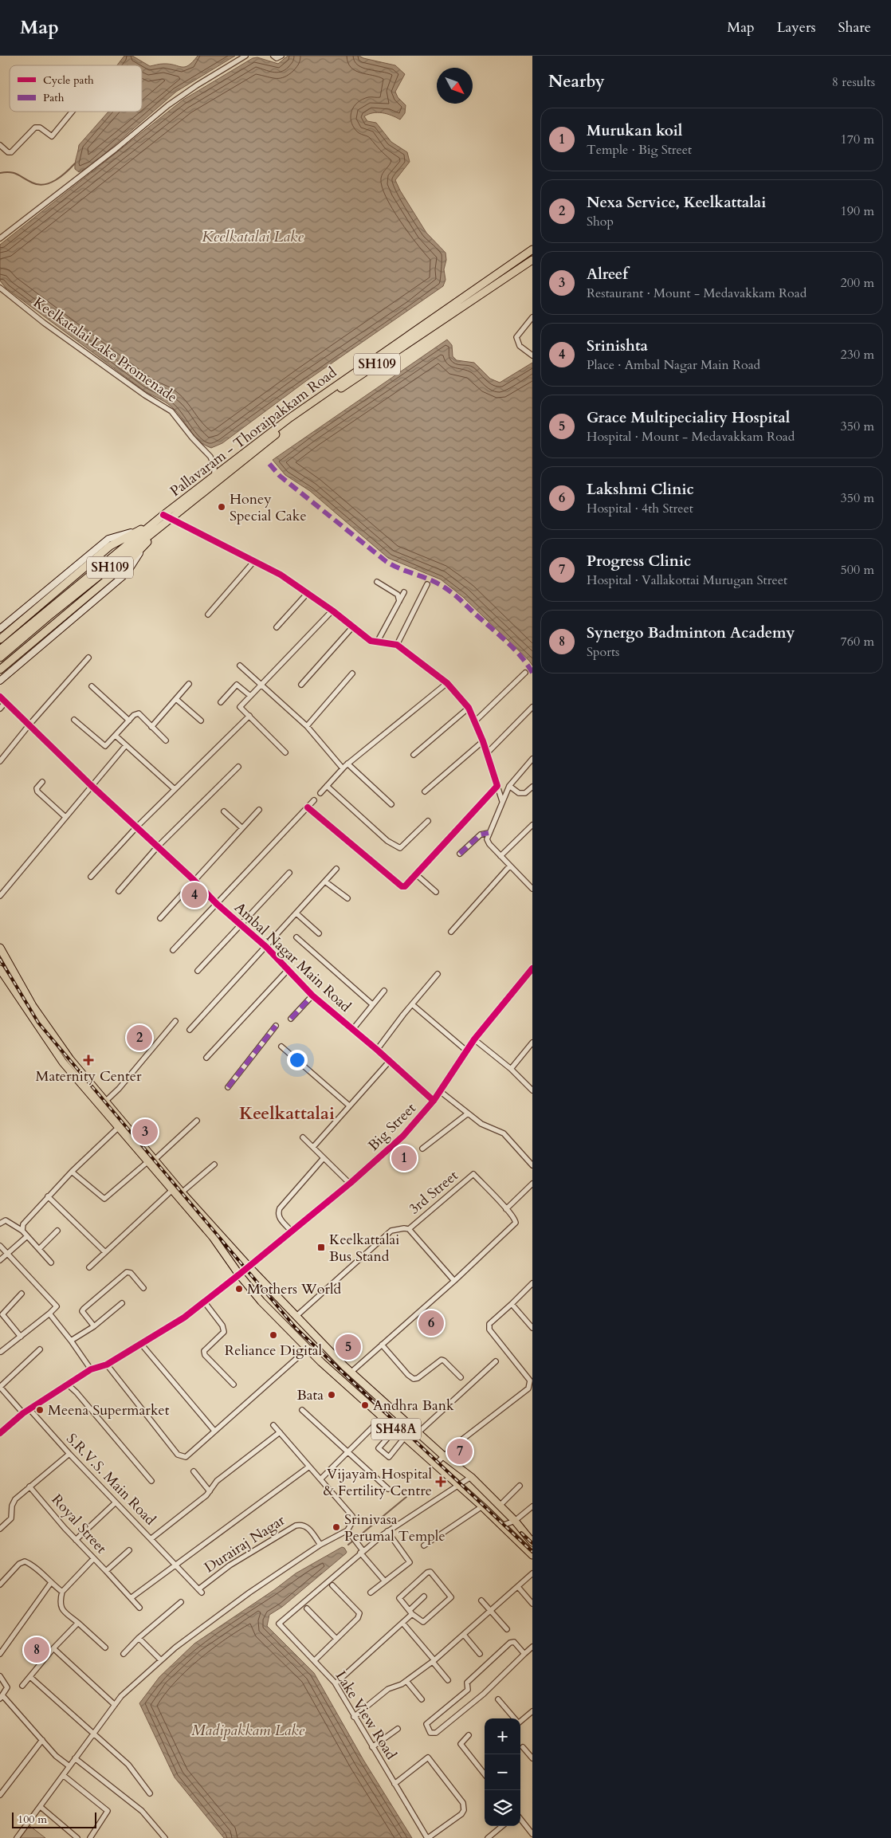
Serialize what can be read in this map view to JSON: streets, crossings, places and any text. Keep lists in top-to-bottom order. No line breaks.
{"streets":{"main road":["SH109","Pallavaram - Thoraipakkam Road","SH48A"],"street":["Keelkatalai Lake Promenade","Ambal Nagar Main Road","Big Street","3rd Street","S.R.V.S. Main Road","Royal Street","Durairaj Nagar","Lake View Road"]},"crossings":[["Keelkatalai Lake Promenade","Pallavaram - Thoraipakkam Road"],["Ambal Nagar Main Road","Big Street"],["Big Street","SH48A"],["SH48A","Lake View Road"],["S.R.V.S. Main Road","Durairaj Nagar"]],"districts":["Keelkattalai"],"water":["Keelkatalai Lake","Madipakkam Lake"],"places":{"other":["Honey Special Cake","Mothers World","Reliance Digital","Bata","Andhra Bank","Meena Supermarket","Srinivasa Perumal Temple"],"health":["Maternity Center","Vijayam Hospital & Fertility Centre"],"transit":["Keelkattalai Bus Stand"]},"legend":["Cycle path","Path"],"scale_bar":"100 m","north":"bottom right","page":{"header":"Map","nav":["Map","Layers","Share"],"heading":["Nearby","8 results"],"list":[{"mark":"1","name":"Murukan koil","note":"Temple · Big Street","value":"170 m"},{"mark":"2","name":"Nexa Service, Keelkattalai","note":"Shop","value":"190 m"},{"mark":"3","name":"Alreef","note":"Restaurant · Mount - Medavakkam Road","value":"200 m"},{"mark":"4","name":"Srinishta","note":"Place · Ambal Nagar Main Road","value":"230 m"},{"mark":"5","name":"Grace Multipeciality Hospital","note":"Hospital · Mount - Medavakkam Road","value":"350 m"},{"mark":"6","name":"Lakshmi Clinic","note":"Hospital · 4th Street","value":"350 m"},{"mark":"7","name":"Progress Clinic","note":"Hospital · Vallakottai Murugan Street","value":"500 m"},{"mark":"8","name":"Synergo Badminton Academy","note":"Sports","value":"760 m"}],"pins":["4","2","3","1","6","5","7","8"],"map_buttons":["+","−"],"scale":"100 m"}}
